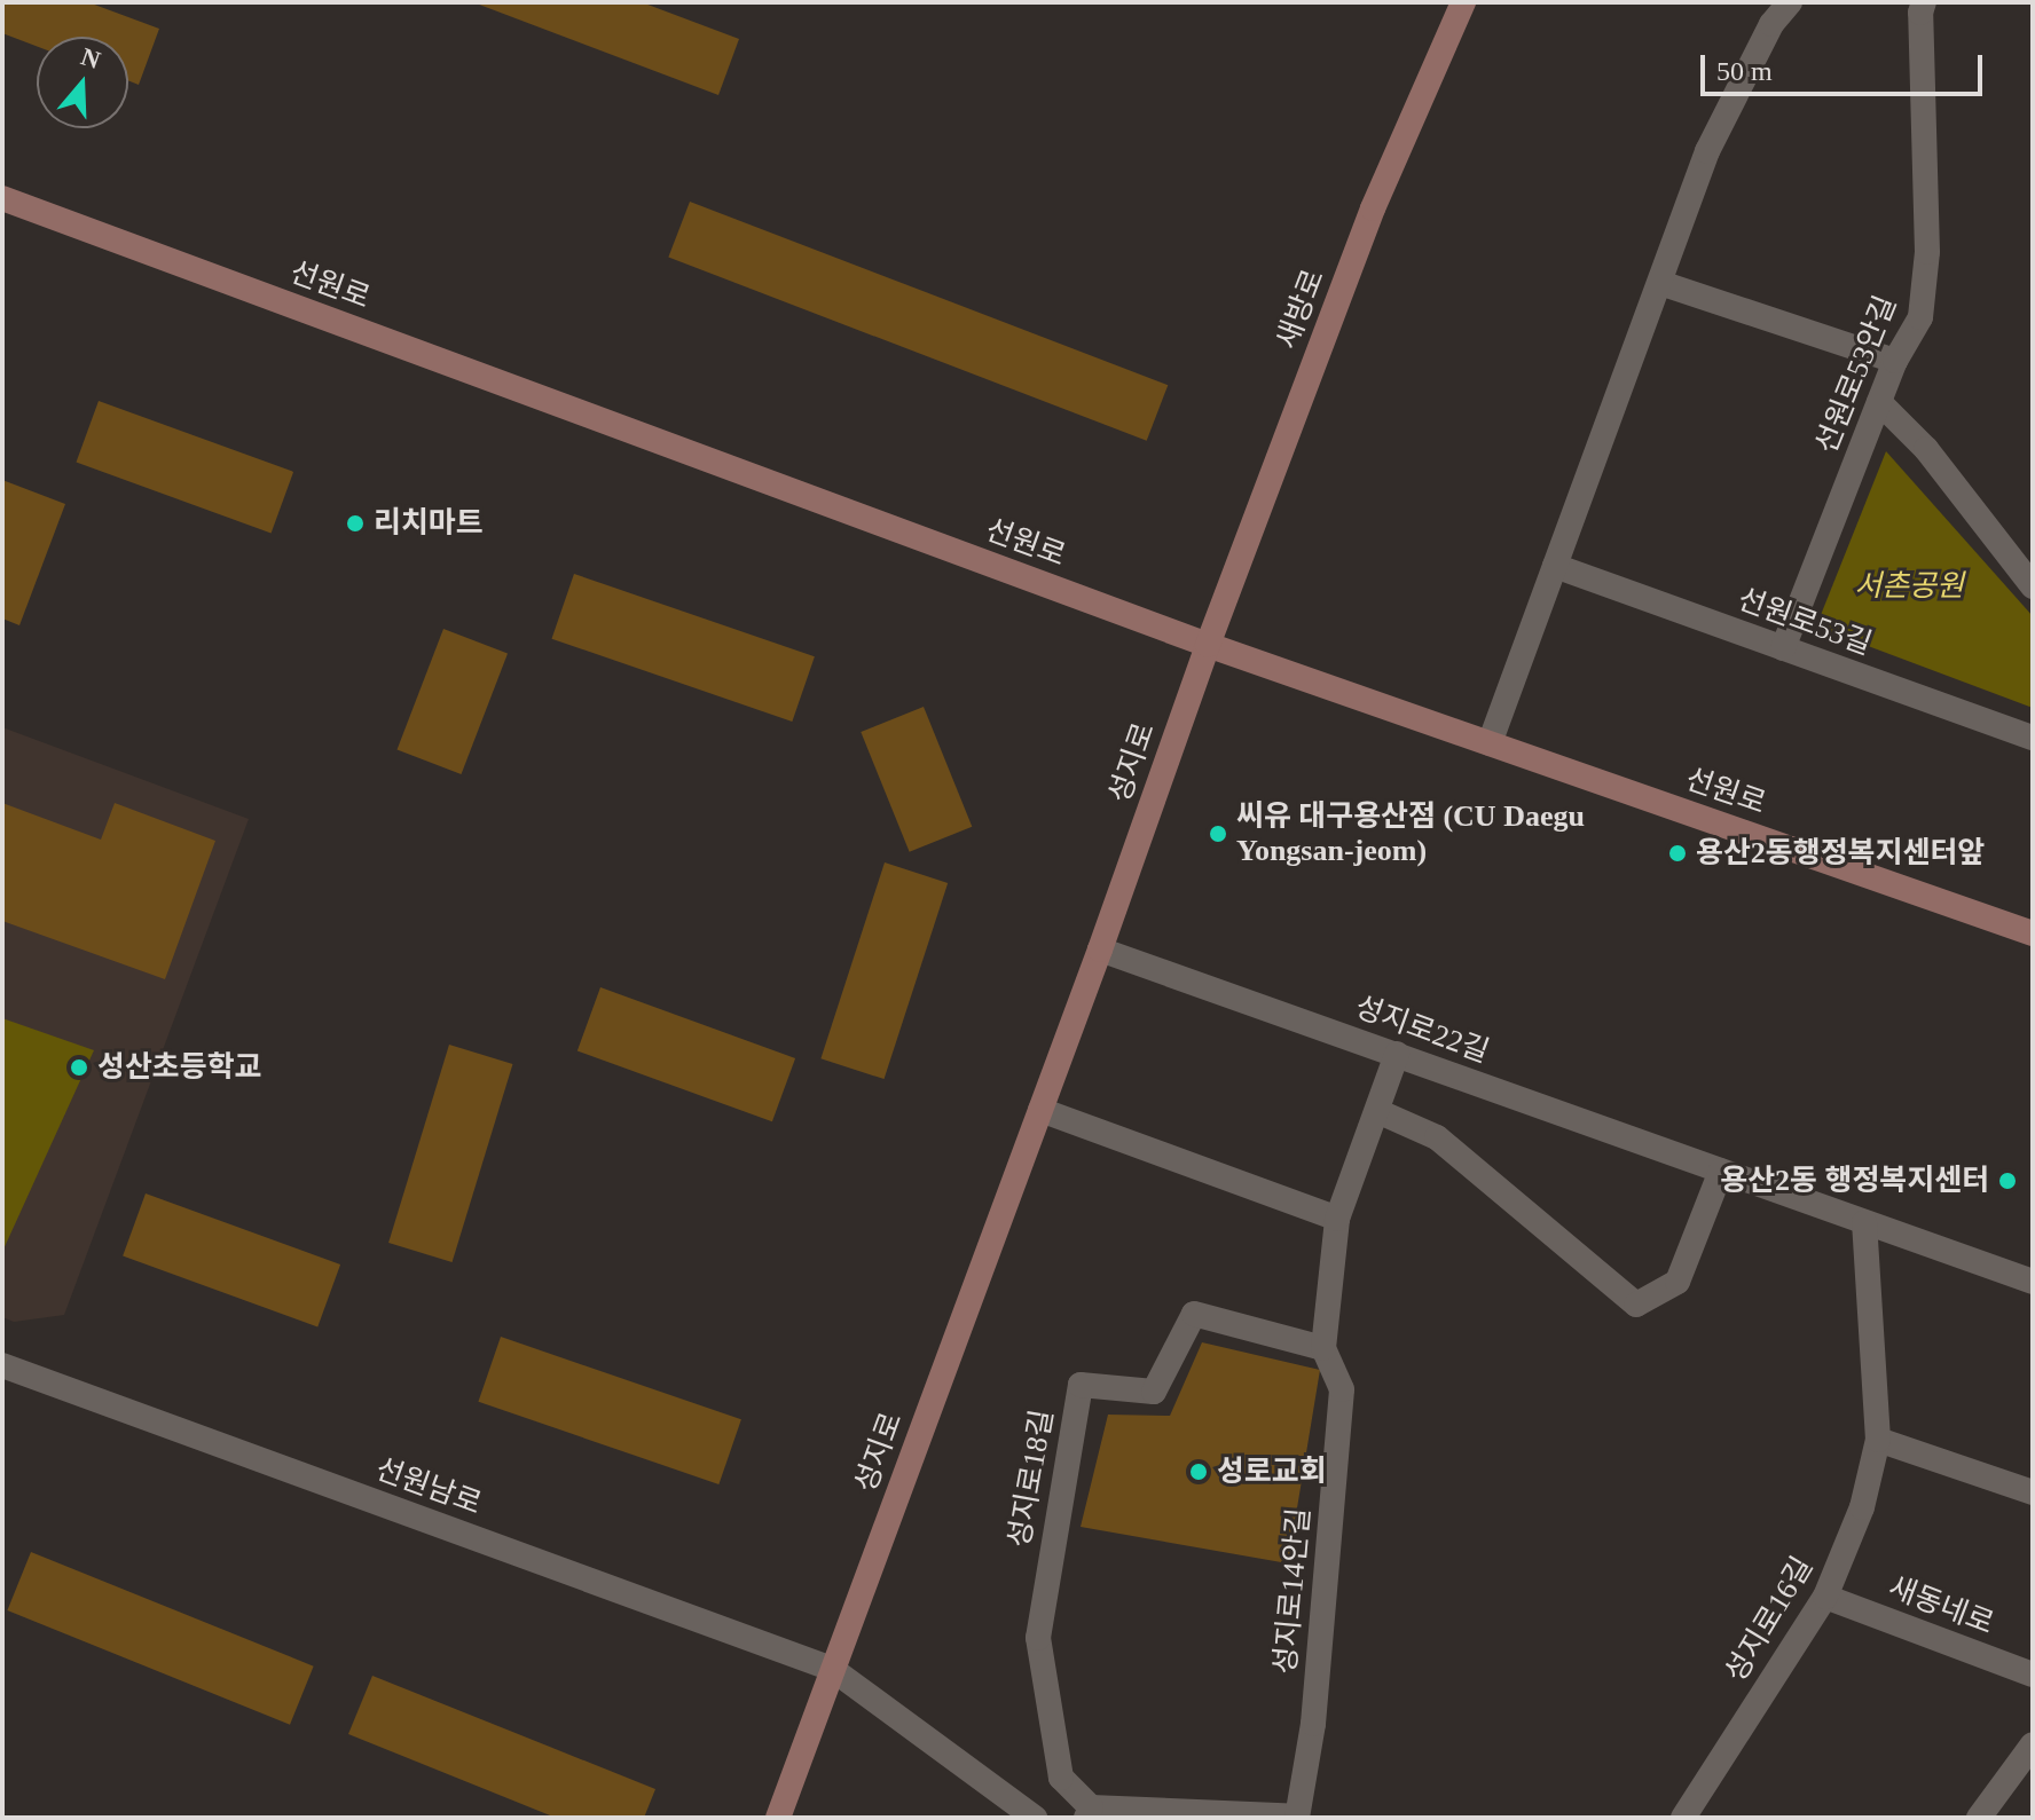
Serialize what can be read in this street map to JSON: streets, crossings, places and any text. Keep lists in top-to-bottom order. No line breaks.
{"streets":{"main road":["선원로","새방로","성지로"],"street":["선원로53안길","선원로53길","성지로22길","성지로18길","선원남로","성지로14안길","새동네로","성지로16길"]},"crossings":[["선원로","새방로"],["선원로","성지로"],["새방로","성지로"],["선원로53안길","선원로53길"],["성지로","성지로22길"],["성지로","선원남로"],["성지로22길","성지로14안길"],["성지로22길","성지로16길"],["성지로18길","성지로14안길"],["새동네로","성지로16길"]],"parks":["서촌공원"],"places":["리치마트","씨유 대구용산점 (CU Daegu Yongsan-jeom)","용산2동행정복지센터앞","성산초등학교","용산2동 행정복지센터","성로교회"],"scale_bar":"50 m","north":"top"}
